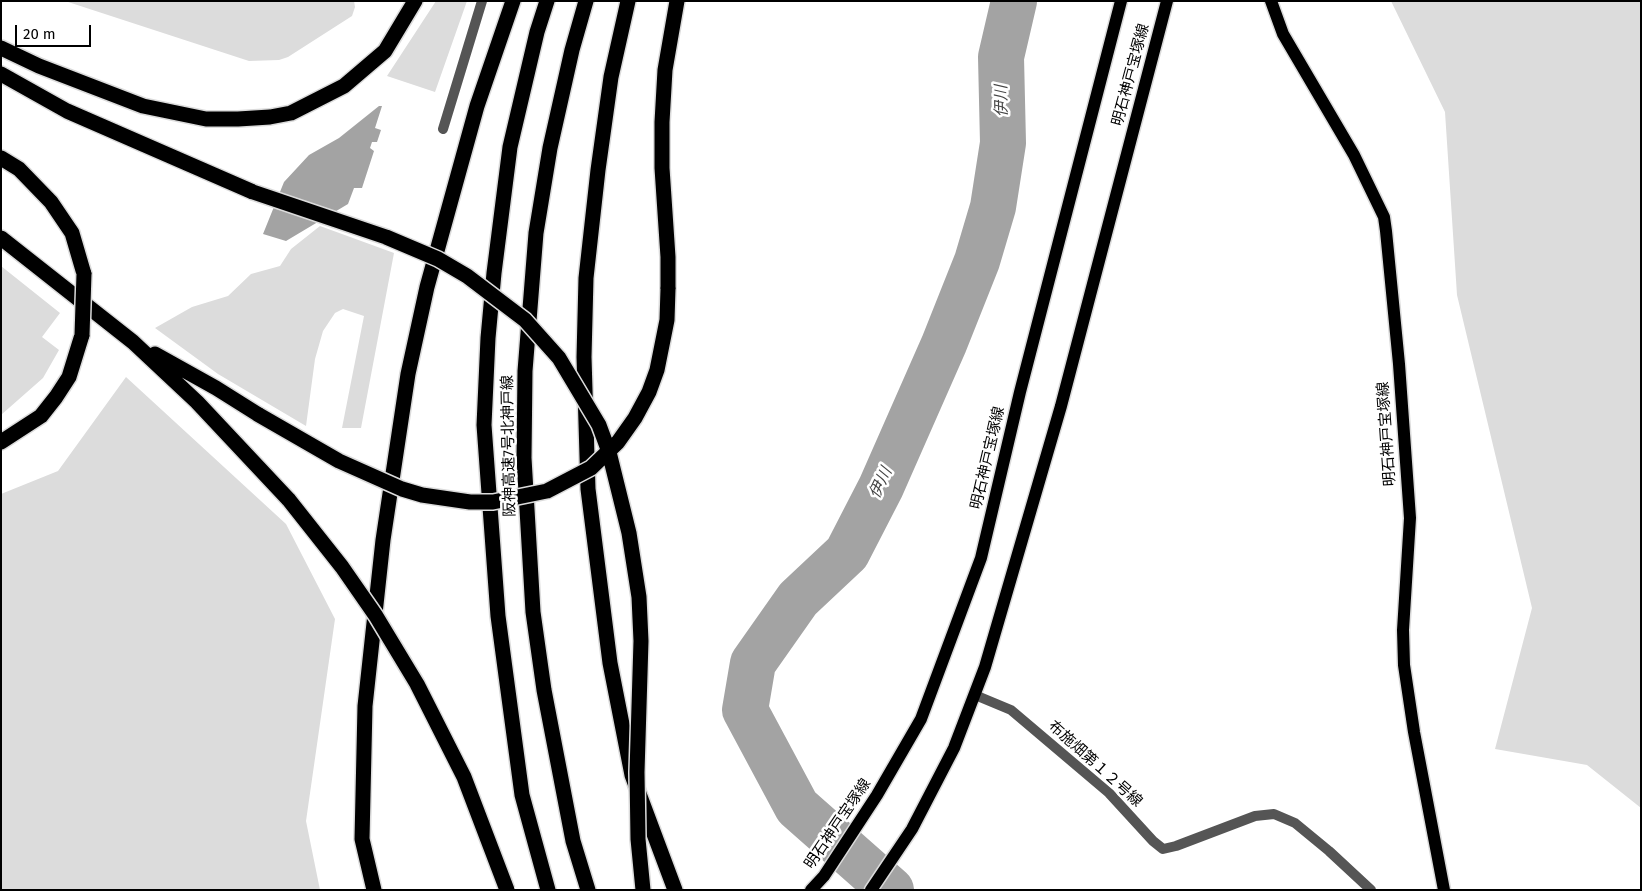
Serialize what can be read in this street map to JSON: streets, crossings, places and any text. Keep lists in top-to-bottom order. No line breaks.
{"streets":{"highway":["阪神高速7号北神戸線"],"main road":["明石神戸宝塚線"],"street":["布施畑第１２号線"]},"crossings":[["明石神戸宝塚線","布施畑第１２号線"]],"water":["伊川"],"scale_bar":"20 m"}
